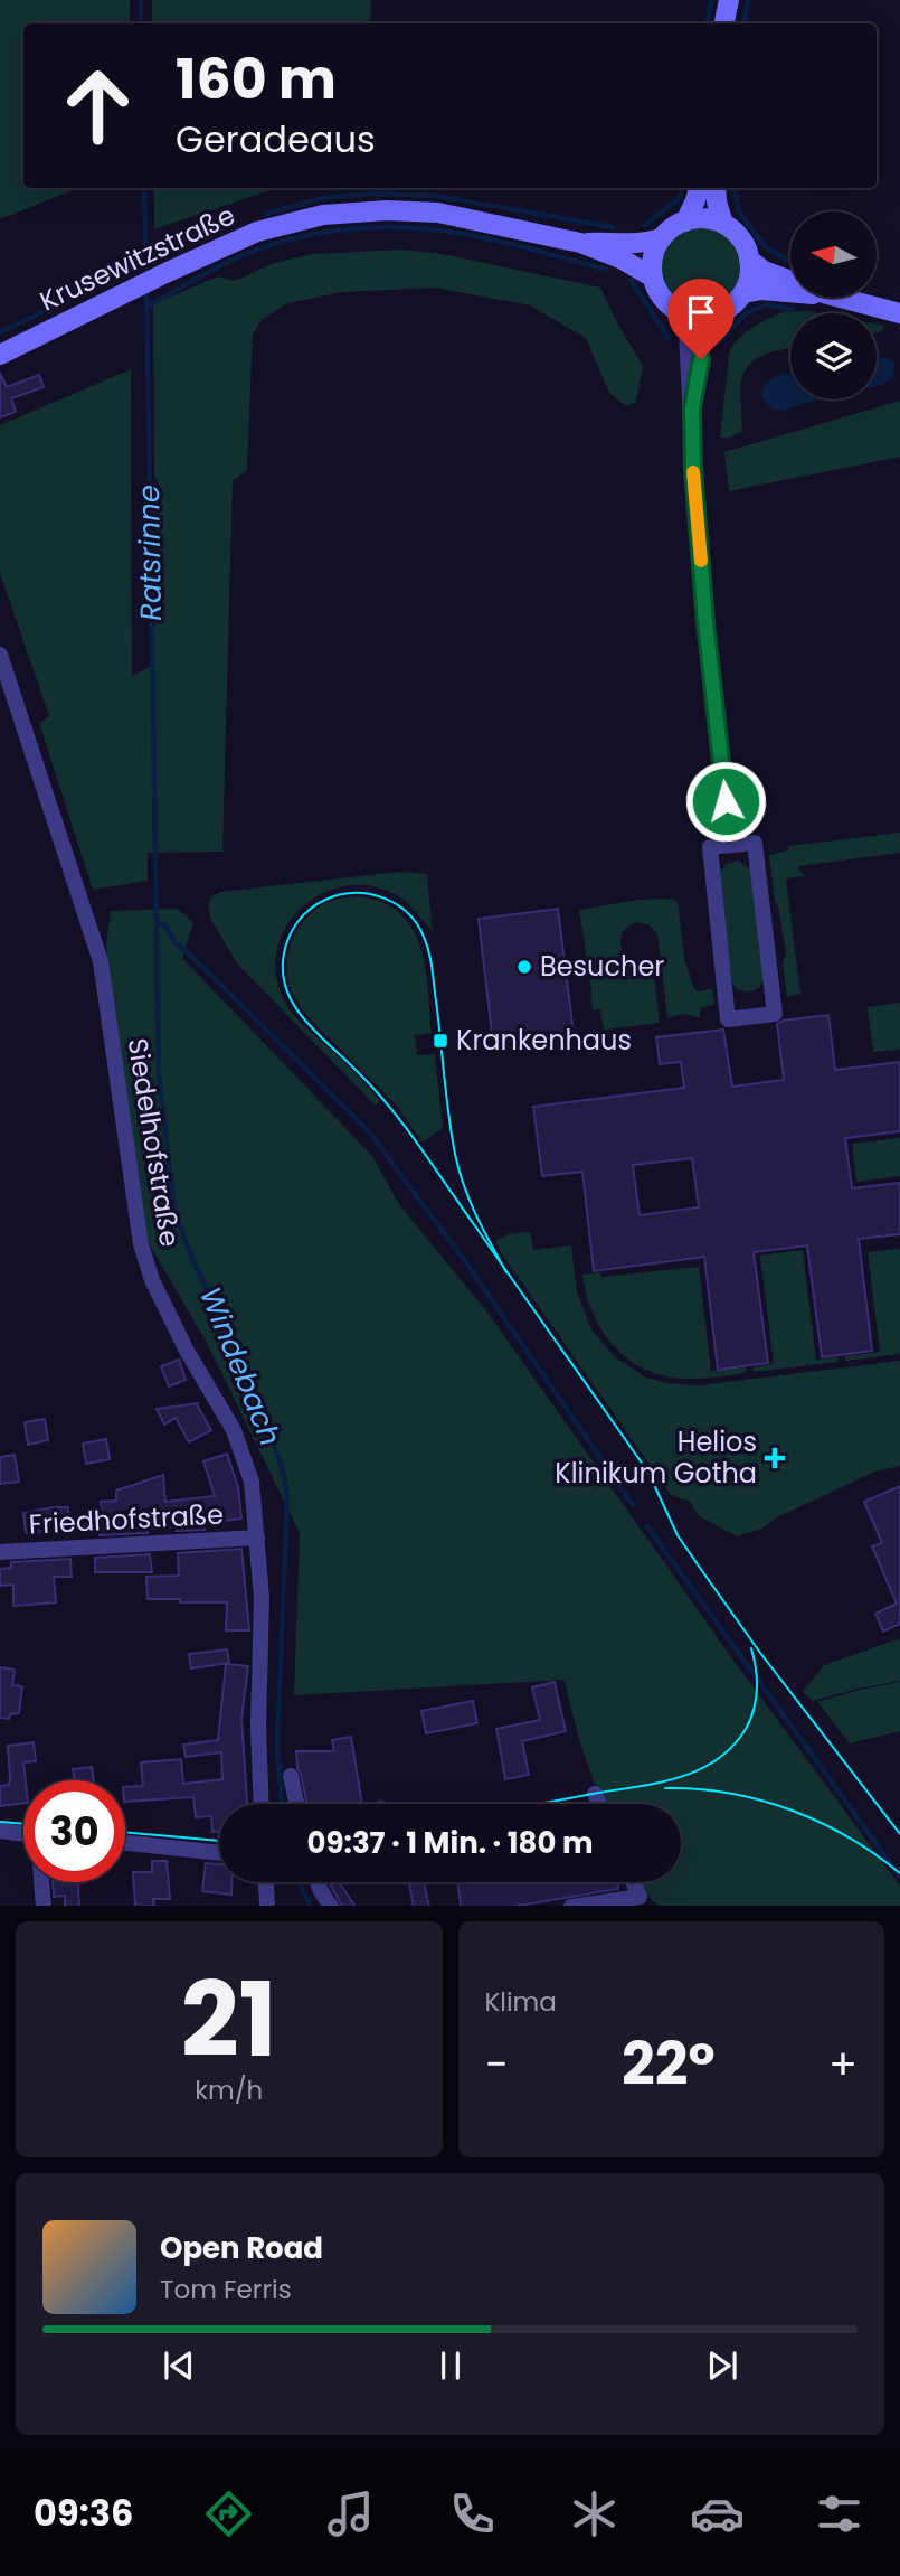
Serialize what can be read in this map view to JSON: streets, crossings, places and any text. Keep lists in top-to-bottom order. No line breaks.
{"streets":{"main road":["Krusewitzstraße"],"street":["Siedelhofstraße","Friedhofstraße"]},"crossings":[["Siedelhofstraße","Friedhofstraße"]],"water":["Ratsrinne","Windebach"],"places":{"other":["Besucher"],"transit":["Krankenhaus"],"health":["Helios Klinikum Gotha"]},"north":"left","page":{"turn":["160 m","Geradeaus"],"limit":"30","trip":"09:37 · 1 Min. · 180 m","tile":[["21","km/h"],"Klima"],"heat":["−","22°","+"],"song":["Open Road","Tom Ferris"],"tabs":"09:36"}}
